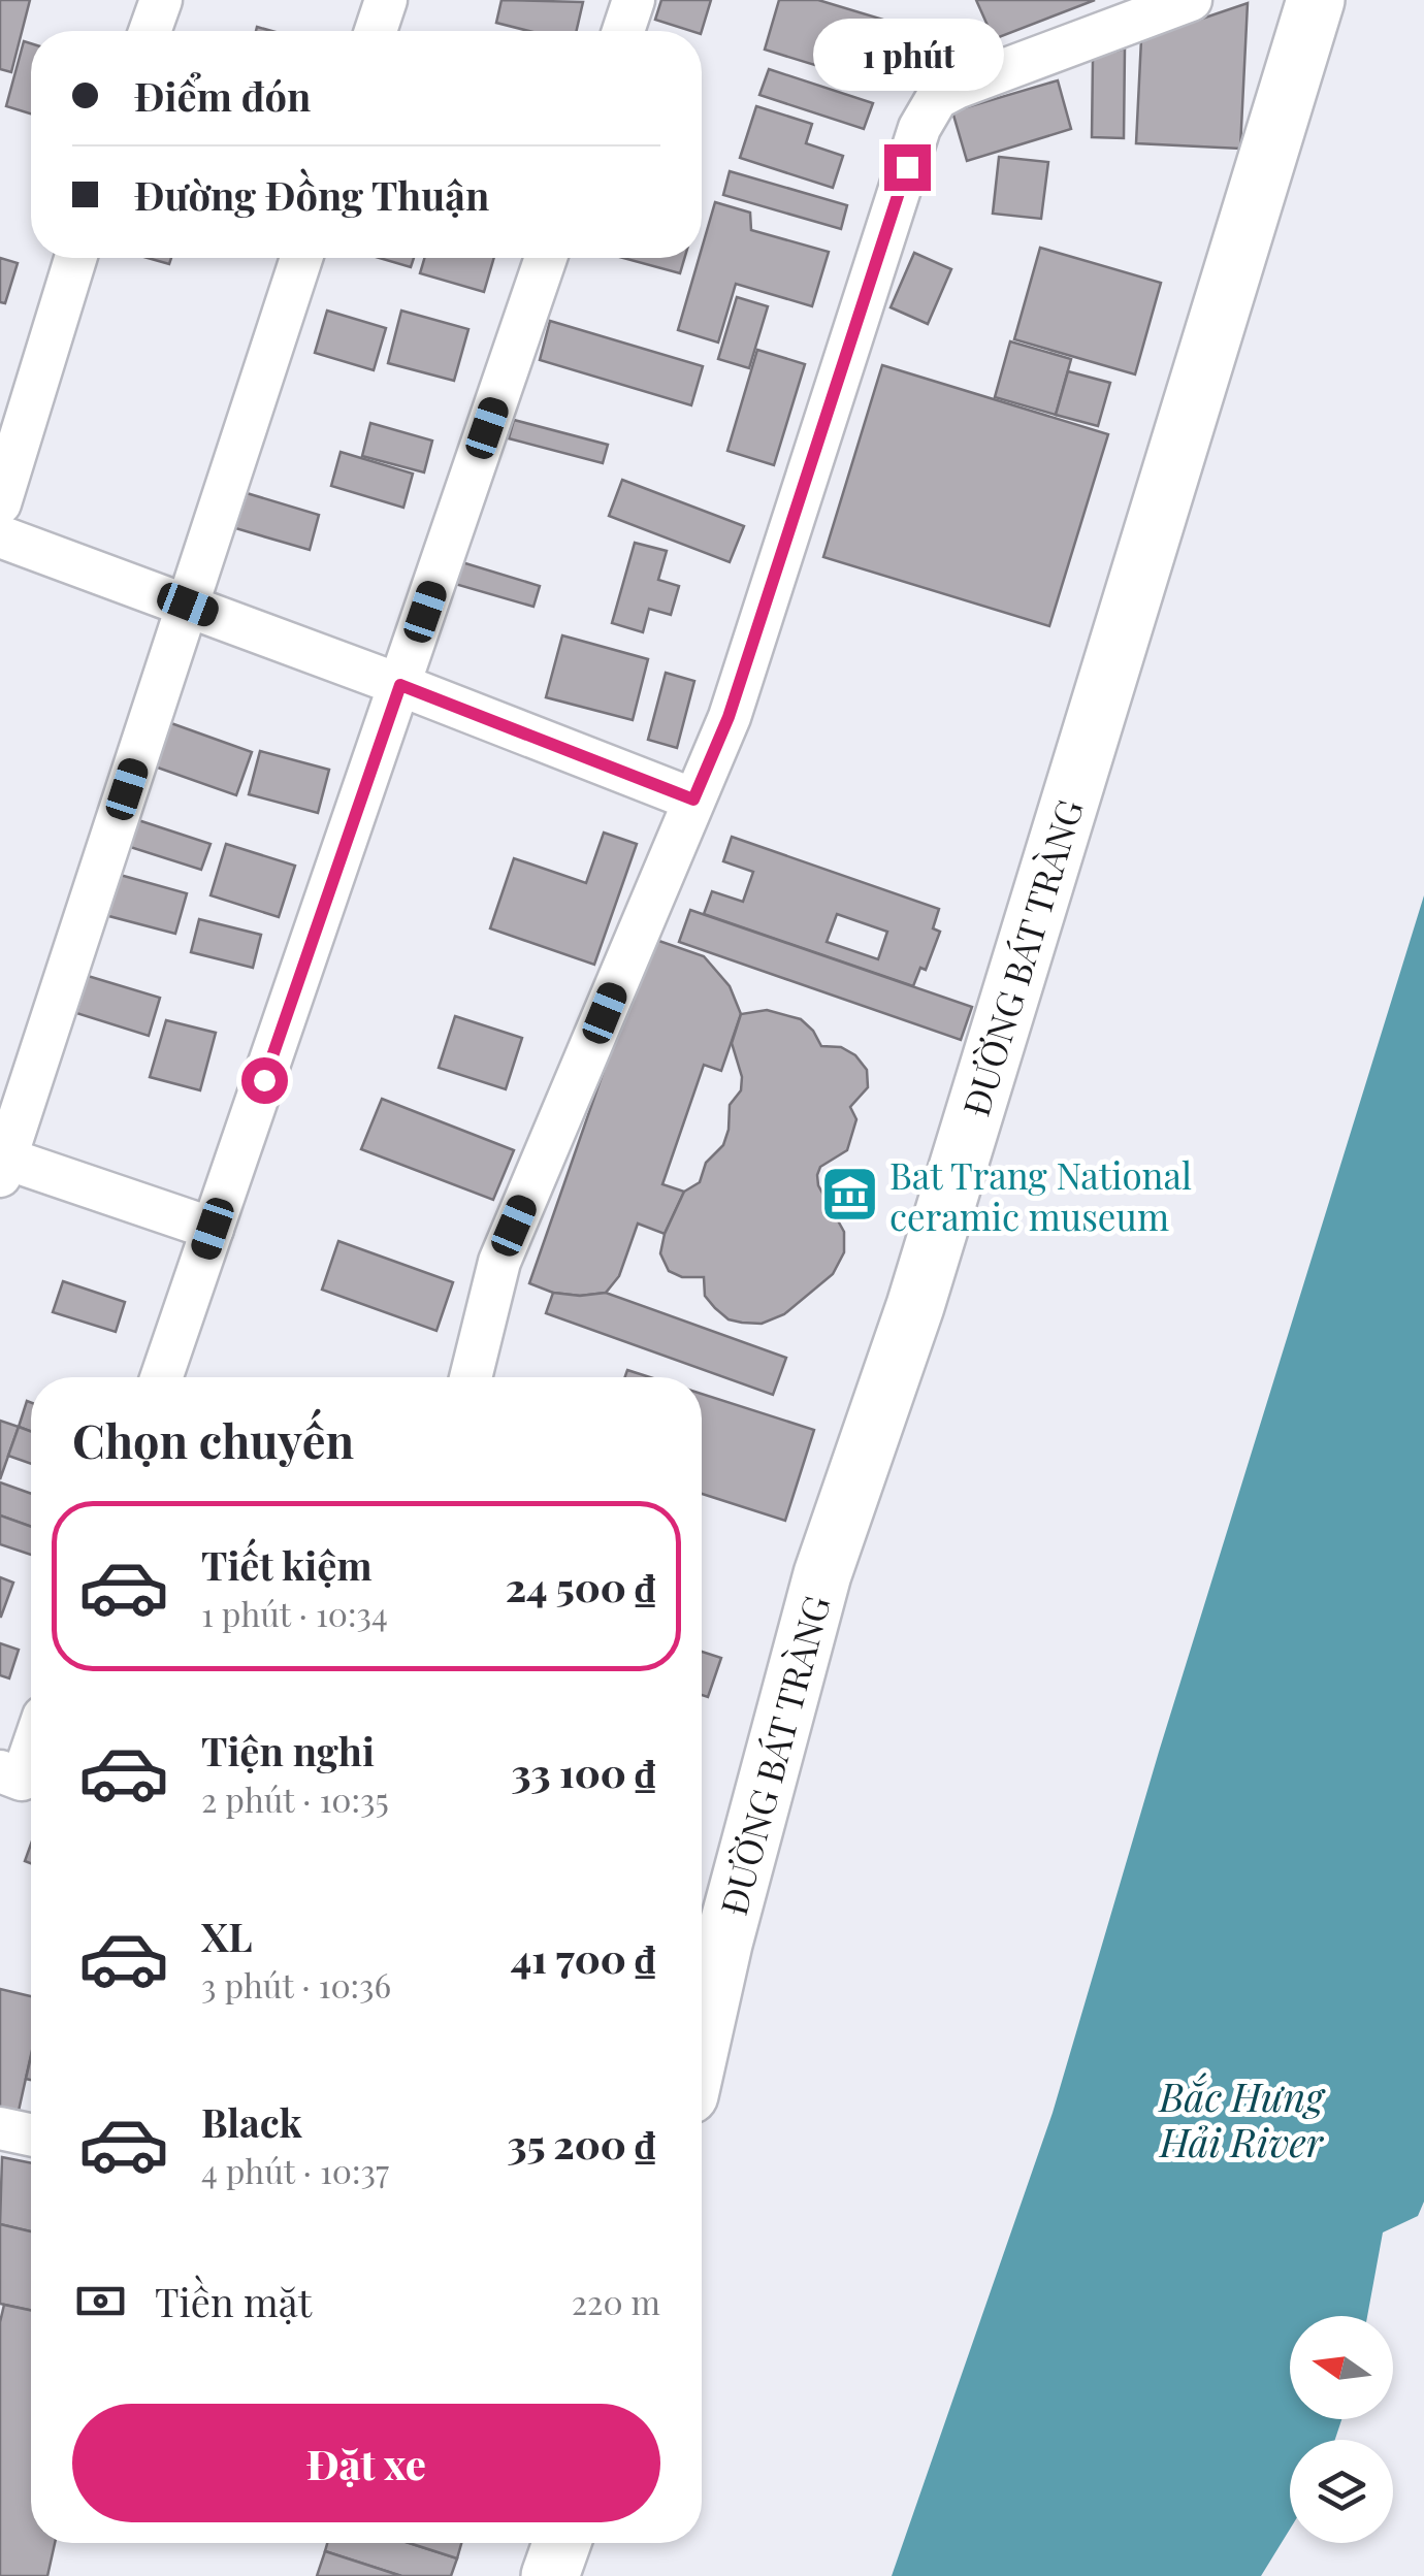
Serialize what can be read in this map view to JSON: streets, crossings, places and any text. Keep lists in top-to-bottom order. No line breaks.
{"streets":{"street":["ĐƯỜNG BÁT TRÀNG"]},"water":["Bắc Hưng Hải River"],"places":{"museum":["Bat Trang National ceramic museum"]},"north":"left","page":{"bubble":"1 phút","banner":["Điểm đón","Đường Đồng Thuận"],"heading":"Chọn chuyến","list":[{"name":"Tiết kiệm","note":"1 phút · 10:34","value":"24 500 ₫"},{"name":"Tiện nghi","note":"2 phút · 10:35","value":"33 100 ₫"},{"name":"XL","note":"3 phút · 10:36","value":"41 700 ₫"},{"name":"Black","note":"4 phút · 10:37","value":"35 200 ₫"}],"pay":["Tiền mặt","220 m"],"buttons":"Đặt xe"}}
